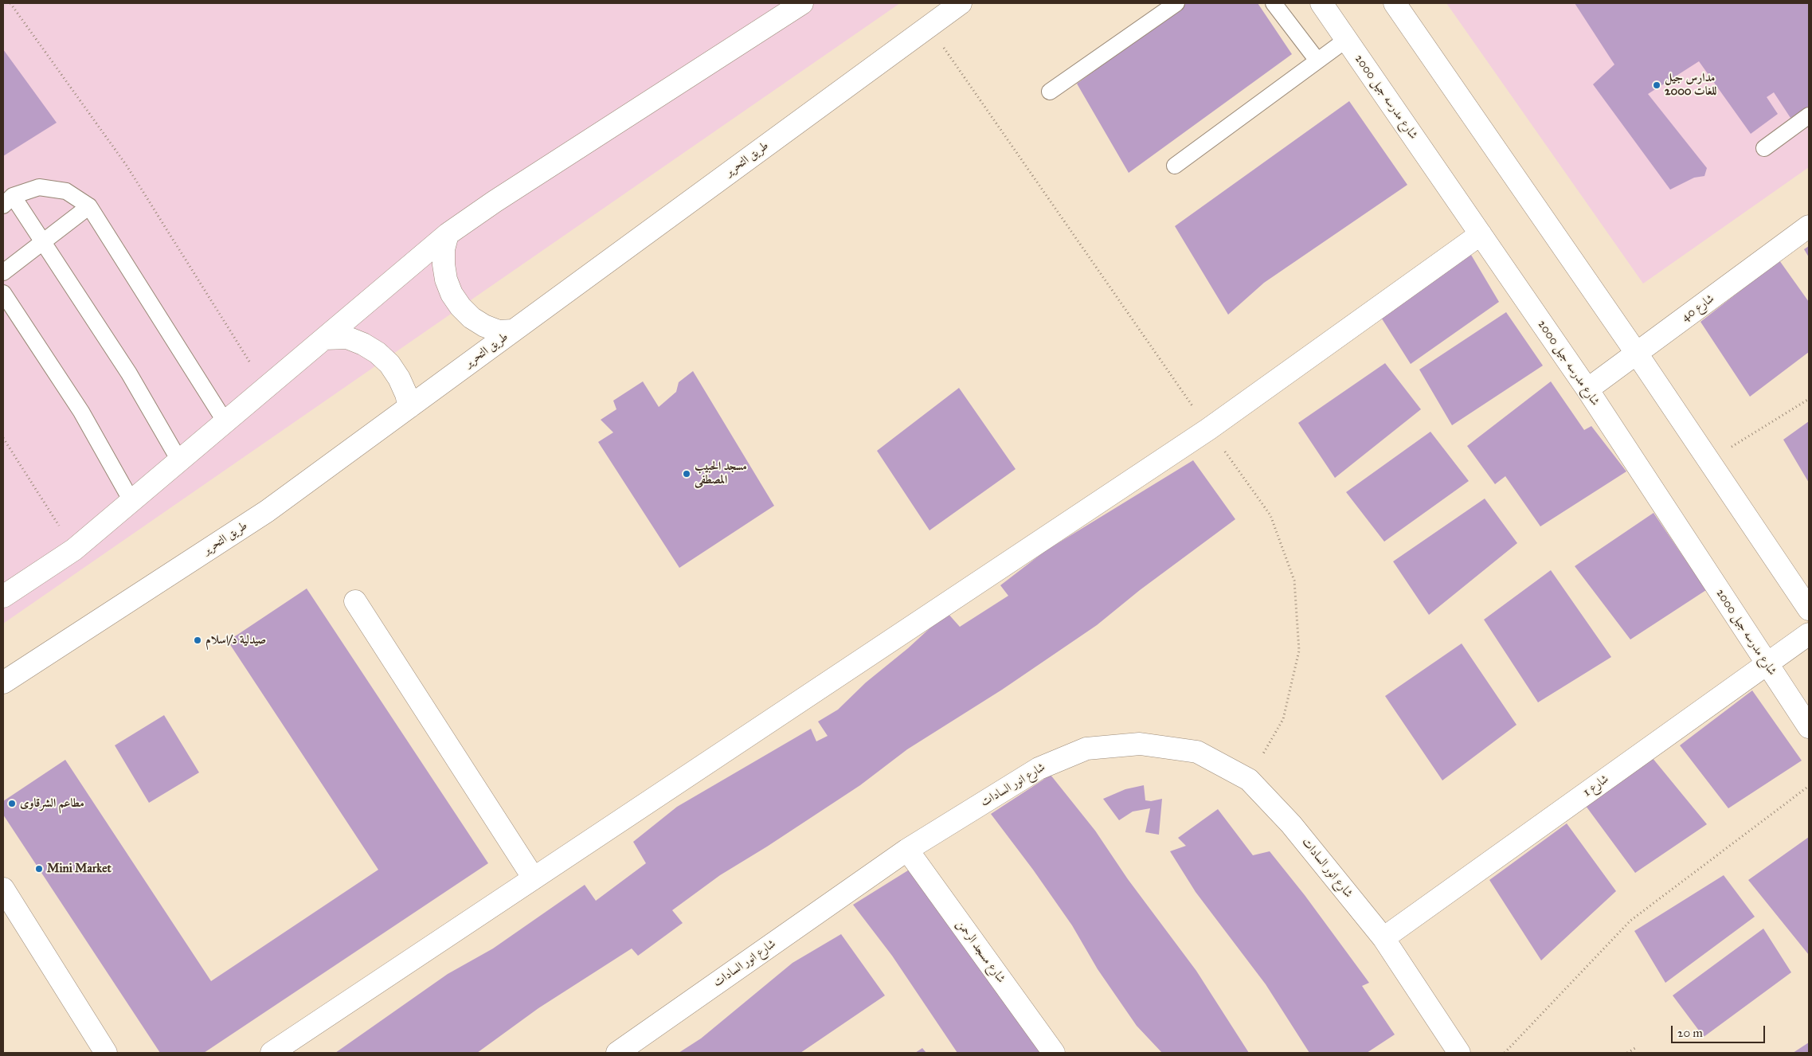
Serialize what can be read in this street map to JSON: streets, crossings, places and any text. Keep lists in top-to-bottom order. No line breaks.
{"streets":{"street":["شارع مدرسه جيل 2000","طريق التحرير","شارع 40","شارع انور السادات","شارع 1","شارع مسجد الرحمن"]},"crossings":[["شارع مدرسه جيل 2000","شارع 40"],["شارع مدرسه جيل 2000","شارع 1"],["شارع انور السادات","شارع 1"],["شارع انور السادات","شارع مسجد الرحمن"]],"places":["مدارس جيل 2000 للغات","مسجد الحبيب المصطفى","صيدلية د/اسلام","مطاعم الشرقاوى","Mini Market"],"scale_bar":"20 m"}
